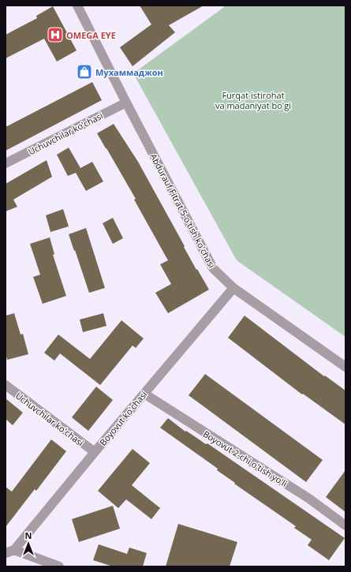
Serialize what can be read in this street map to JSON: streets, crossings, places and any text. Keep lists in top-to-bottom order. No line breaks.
{"streets":{"street":["Uchuvchilar ko'chasi","Abdurauf Fitrat 5-o'tish ko'chasi","Boyovut ko'chasi","Boyovut 2-chi o'tish yo'li"]},"crossings":[["Uchuvchilar ko'chasi","Abdurauf Fitrat 5-o'tish ko'chasi"],["Uchuvchilar ko'chasi","Boyovut ko'chasi"],["Abdurauf Fitrat 5-o'tish ko'chasi","Boyovut ko'chasi"],["Boyovut ko'chasi","Boyovut 2-chi o'tish yo'li"]],"parks":["Furqat istirohat va madaniyat bo'gi"],"places":{"hospital":["OMEGA EYE"],"shop":["Мухаммаджон"]},"north":"top"}
